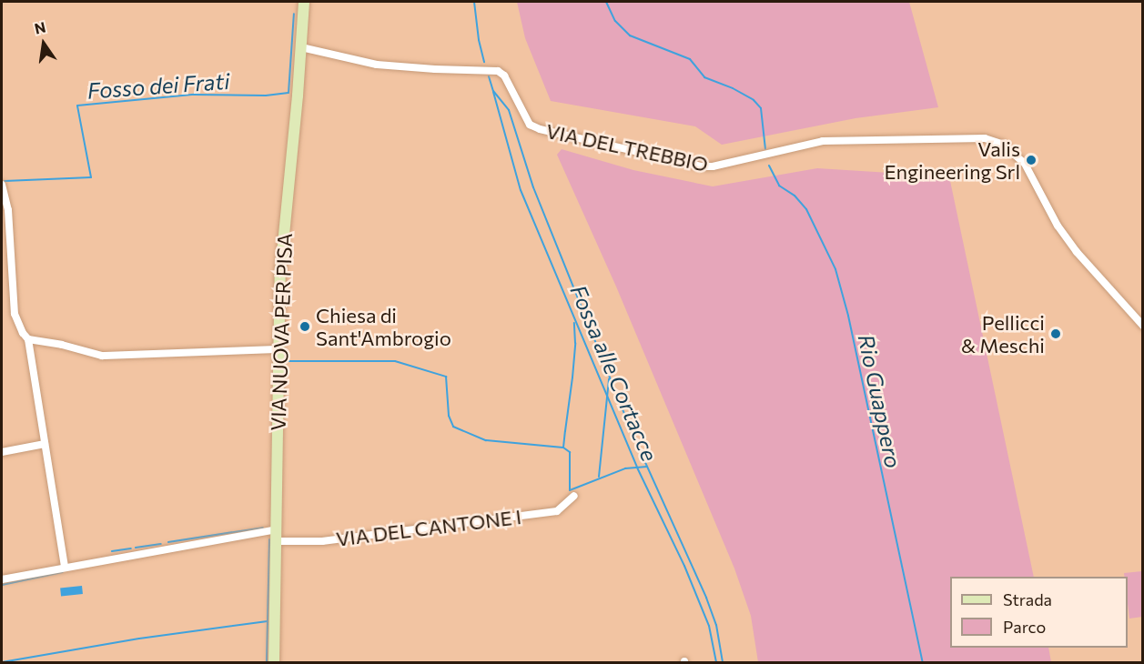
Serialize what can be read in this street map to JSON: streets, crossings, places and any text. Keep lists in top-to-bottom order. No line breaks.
{"streets":{"main road":["VIA NUOVA PER PISA"],"street":["VIA DEL TREBBIO","VIA DEL CANTONE I"]},"crossings":[["VIA DEL TREBBIO","VIA NUOVA PER PISA"],["VIA NUOVA PER PISA","VIA DEL CANTONE I"]],"water":["Fosso dei Frati","Fossa alle Cortacce","Rio Guappero"],"places":["Valis Engineering Srl","Chiesa di Sant'Ambrogio","Pellicci & Meschi"],"legend":["Strada","Parco"],"north":"top"}
